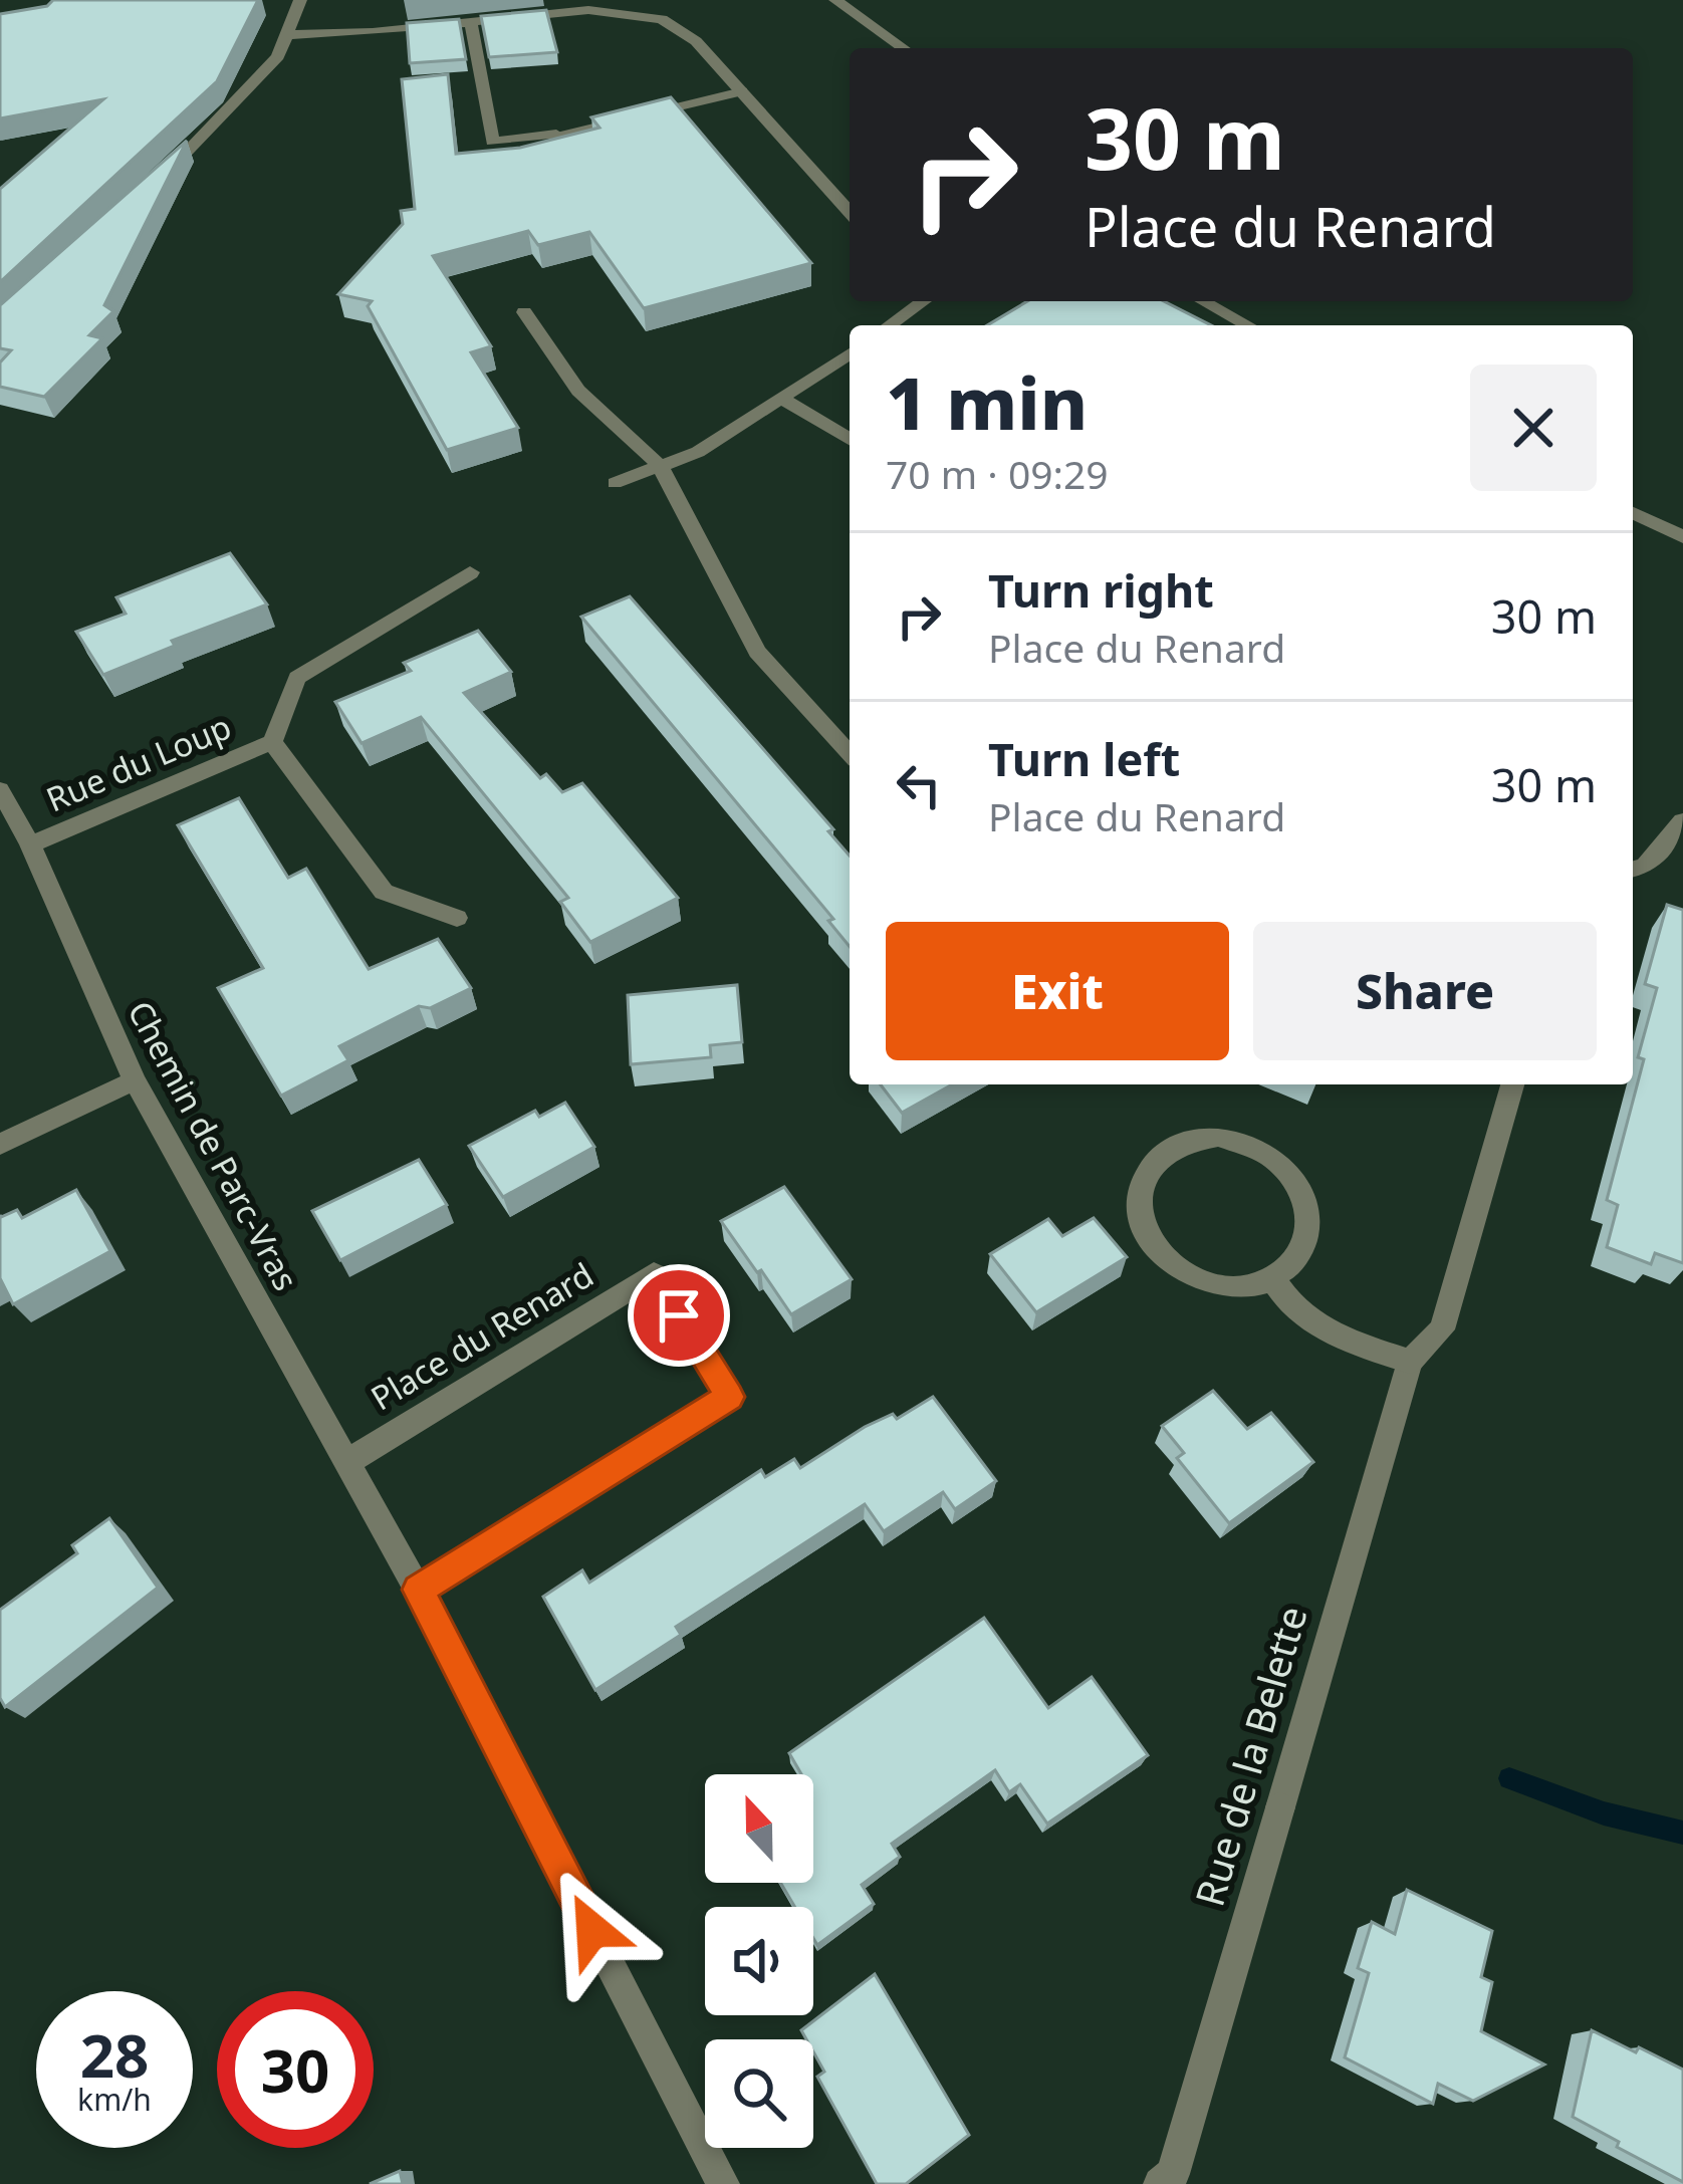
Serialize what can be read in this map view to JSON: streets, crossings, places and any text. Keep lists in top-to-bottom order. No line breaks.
{"streets":{"street":["Rue du Loup","Chemin de Parc-Vras","Place du Renard","Rue de la Belette"]},"crossings":[["Rue du Loup","Chemin de Parc-Vras"],["Chemin de Parc-Vras","Place du Renard"]],"north":"top","page":{"turn":["30 m","Place du Renard"],"heading":["1 min","70 m · 09:29"],"list":[{"name":"Turn right","note":"Place du Renard","value":"30 m"},{"name":"Turn left","note":"Place du Renard","value":"30 m"}],"buttons":["Exit","Share"],"speed":"28 km/h","limit":"30"}}
